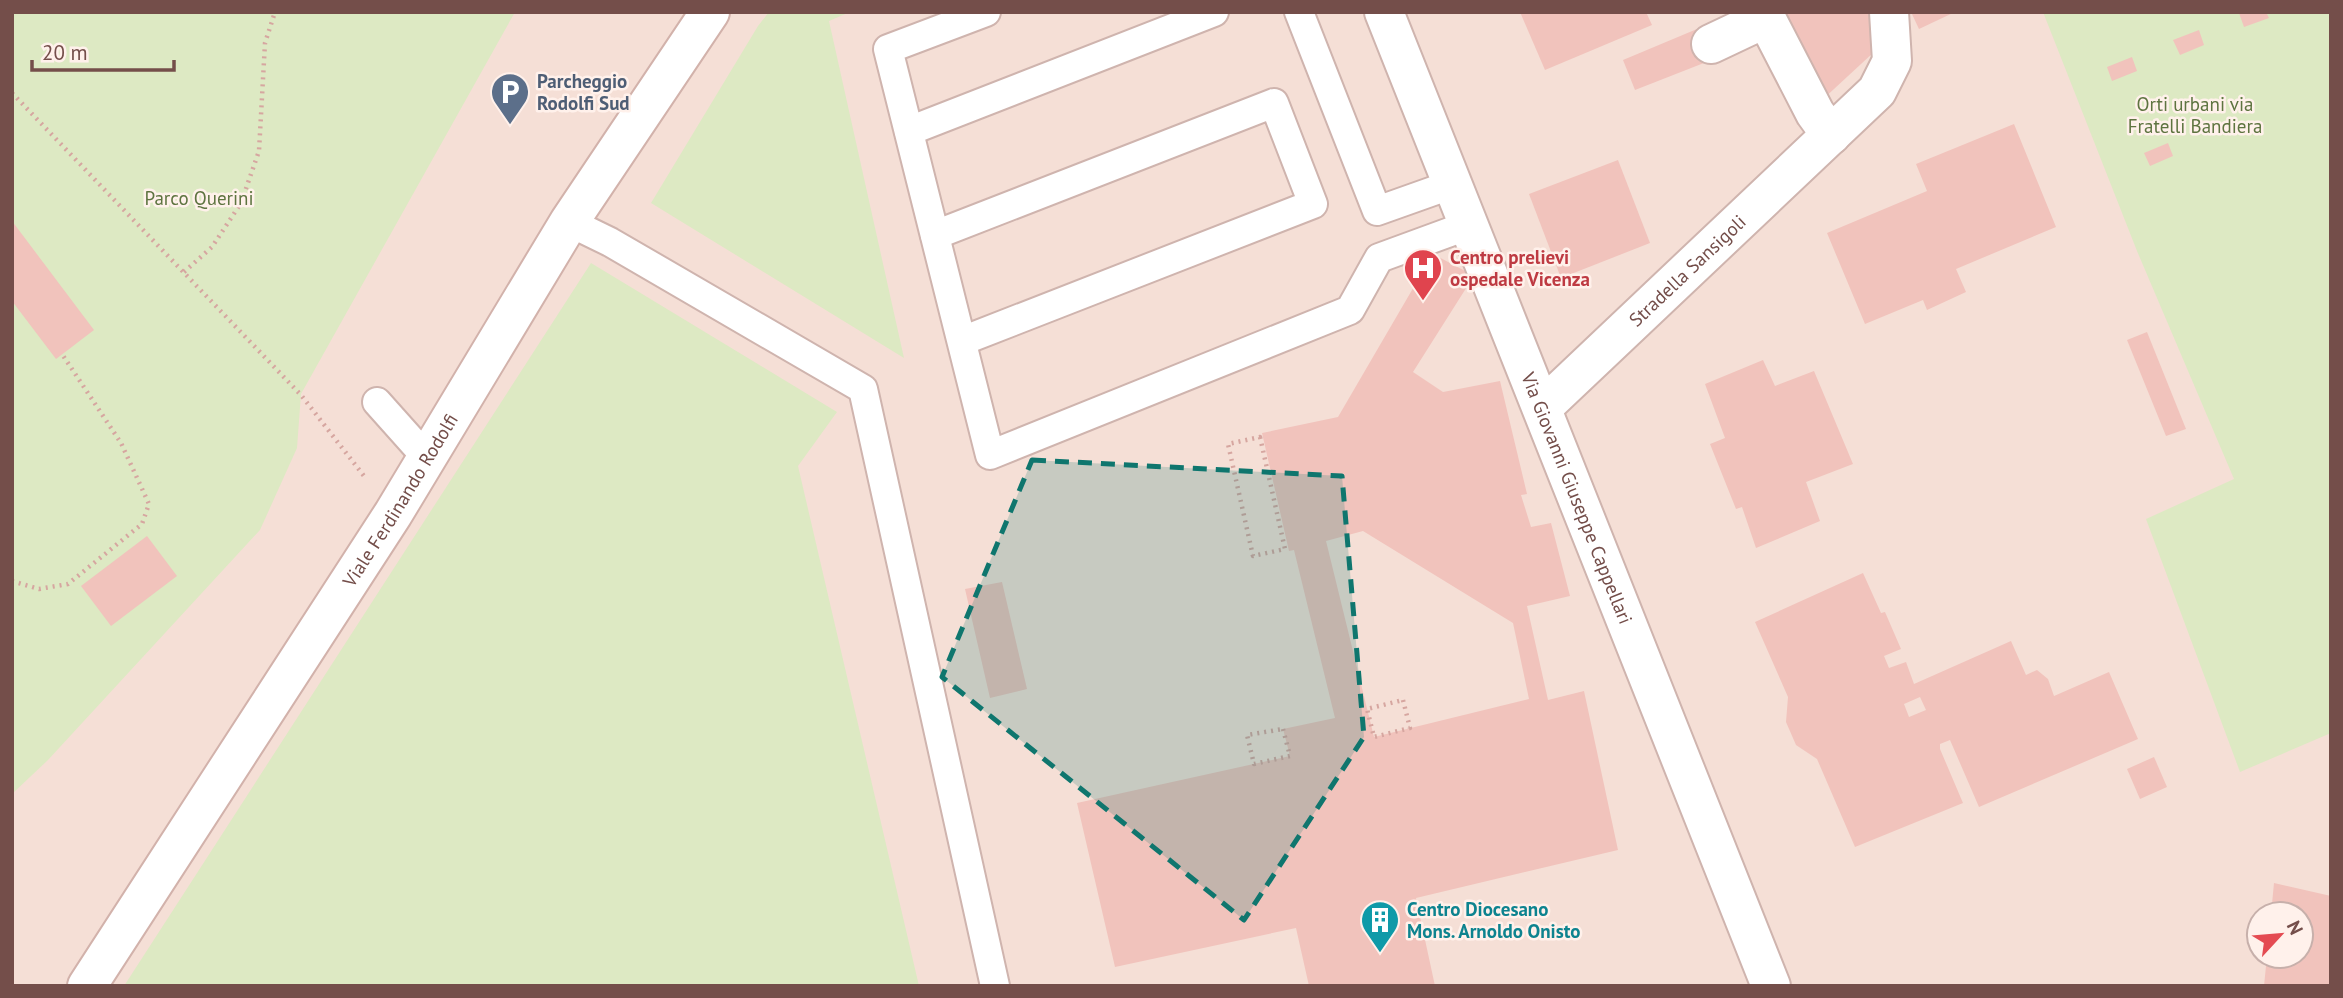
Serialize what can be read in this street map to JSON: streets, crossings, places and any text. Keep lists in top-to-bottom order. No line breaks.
{"streets":{"street":["Stradella Sansigoli","Via Giovanni Giuseppe Cappellari","Viale Ferdinando Rodolfi"]},"crossings":[["Stradella Sansigoli","Via Giovanni Giuseppe Cappellari"]],"parks":["Orti urbani via Fratelli Bandiera","Parco Querini"],"places":{"parking":["Parcheggio Rodolfi Sud"],"hospital":["Centro prelievi ospedale Vicenza"],"building":["Centro Diocesano Mons. Arnoldo Onisto"]},"scale_bar":"20 m","north":"top right"}
